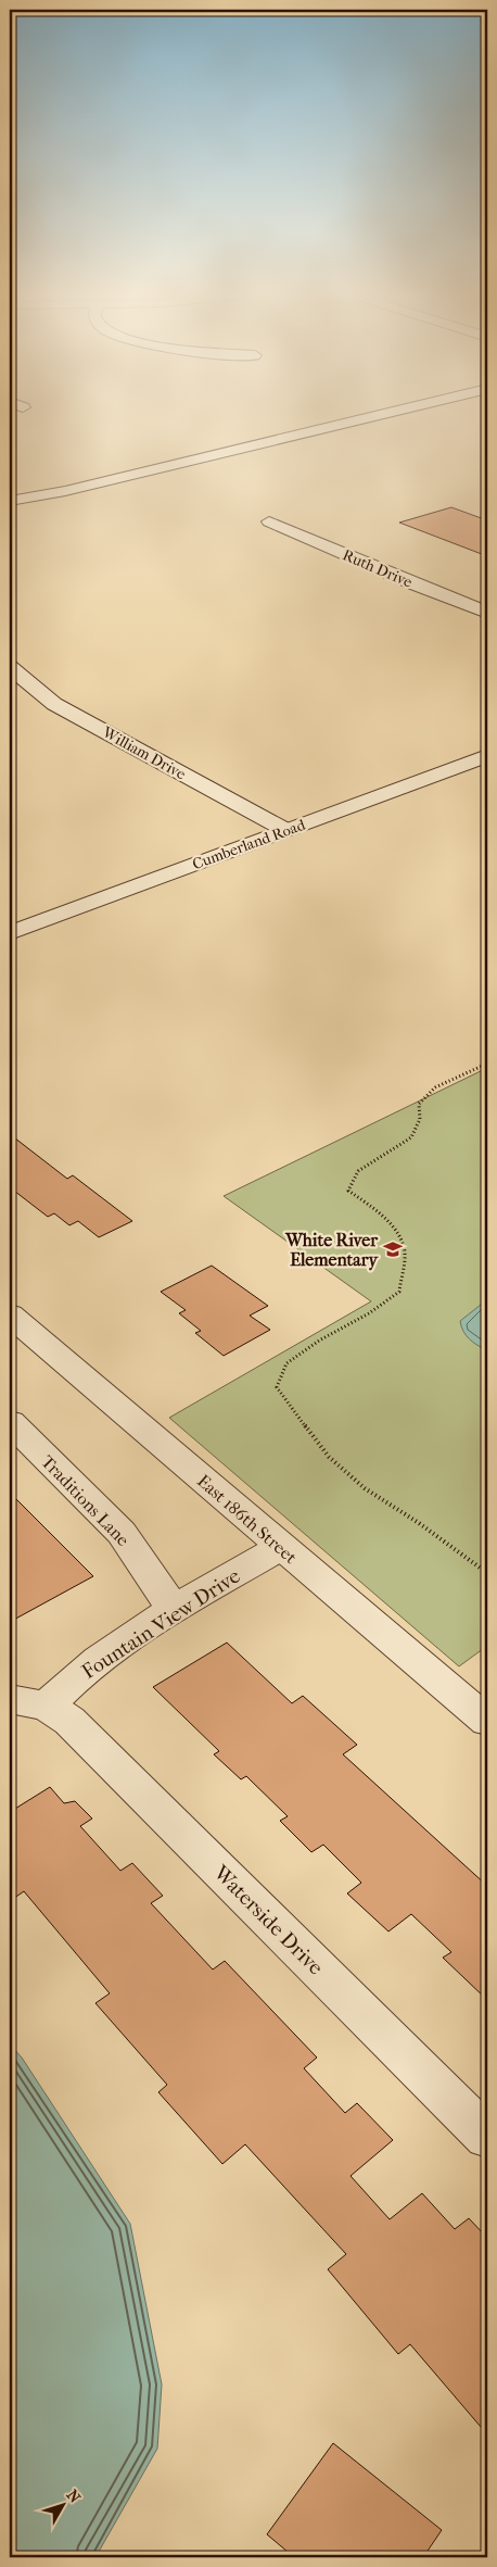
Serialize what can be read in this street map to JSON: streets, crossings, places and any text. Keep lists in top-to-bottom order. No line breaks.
{"streets":{"street":["Ruth Drive","William Drive","Cumberland Road","Traditions Lane","East 186th Street","Fountain View Drive","Waterside Drive"]},"crossings":[["William Drive","Cumberland Road"],["Traditions Lane","Fountain View Drive"],["East 186th Street","Fountain View Drive"],["Fountain View Drive","Waterside Drive"]],"places":{"school or university":["White River Elementary"]},"north":"top right"}
